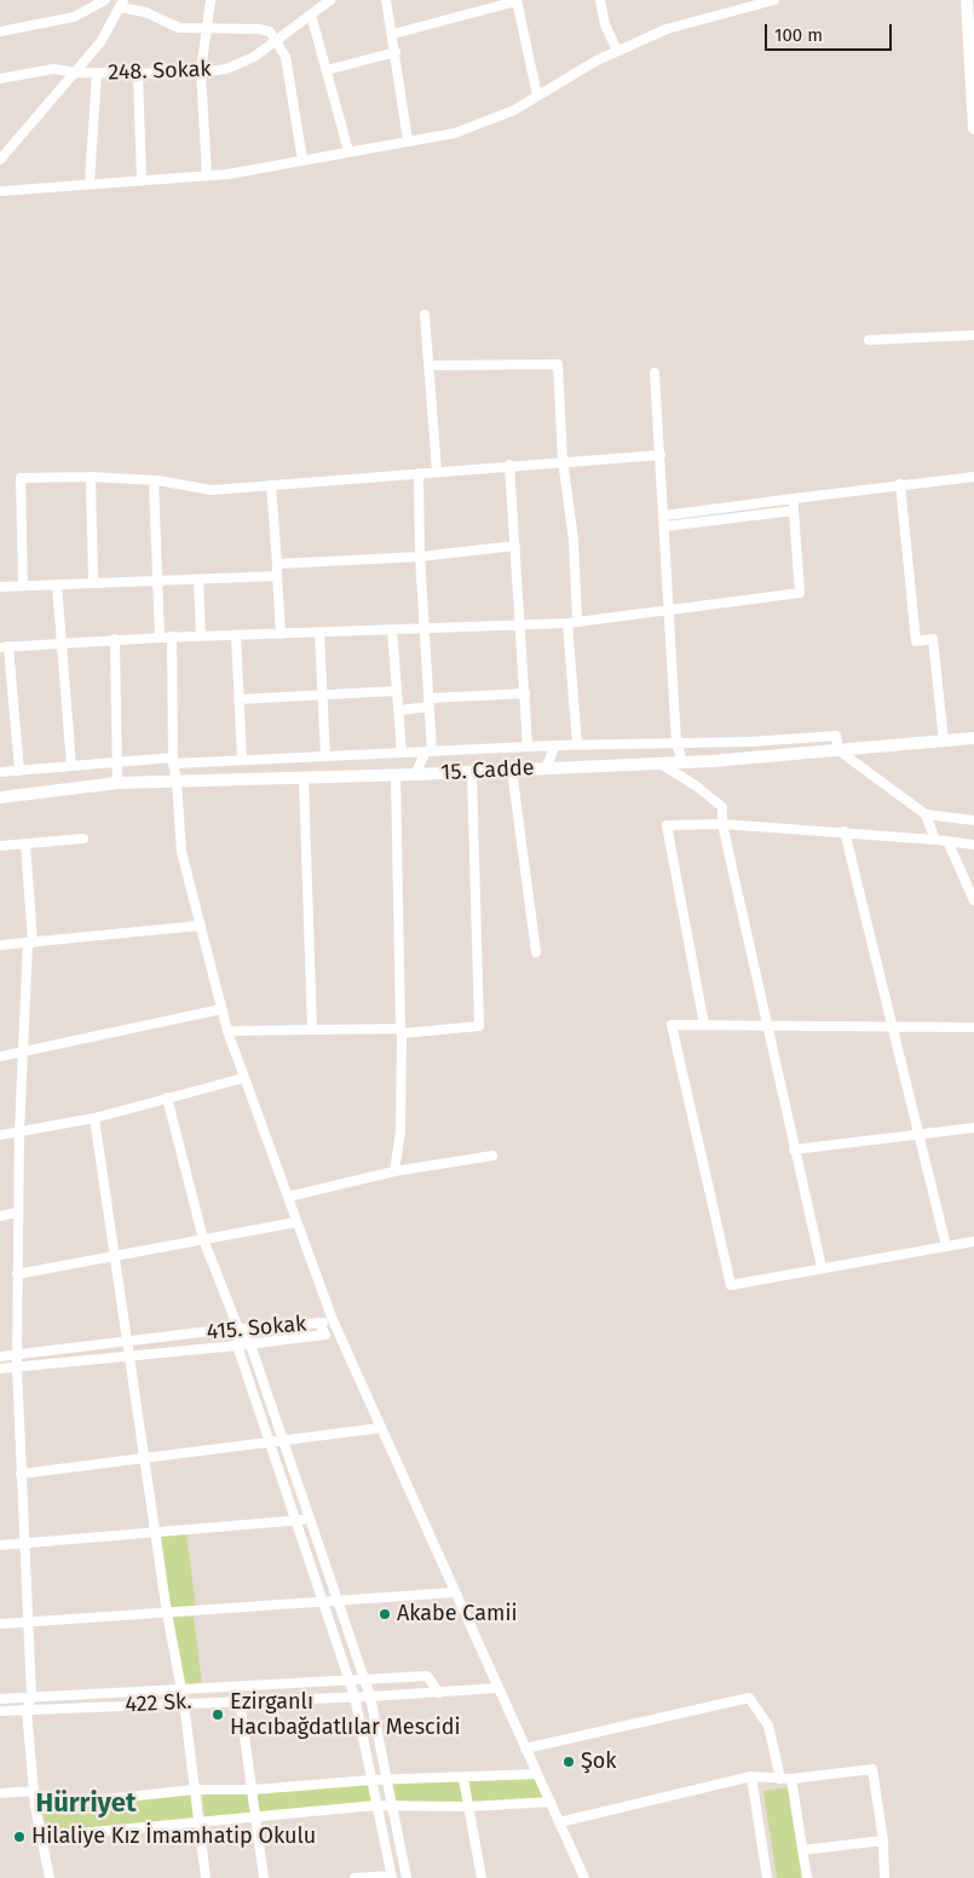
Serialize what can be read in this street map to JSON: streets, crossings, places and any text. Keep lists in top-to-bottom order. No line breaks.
{"streets":{"main road":["15. Cadde"],"street":["248. Sokak","415. Sokak","422 Sk."]},"districts":["Hürriyet"],"places":["Akabe Camii","Ezirganlı Hacıbağdatlılar Mescidi","Şok","Hilaliye Kız İmamhatip Okulu"],"scale_bar":"100 m"}
